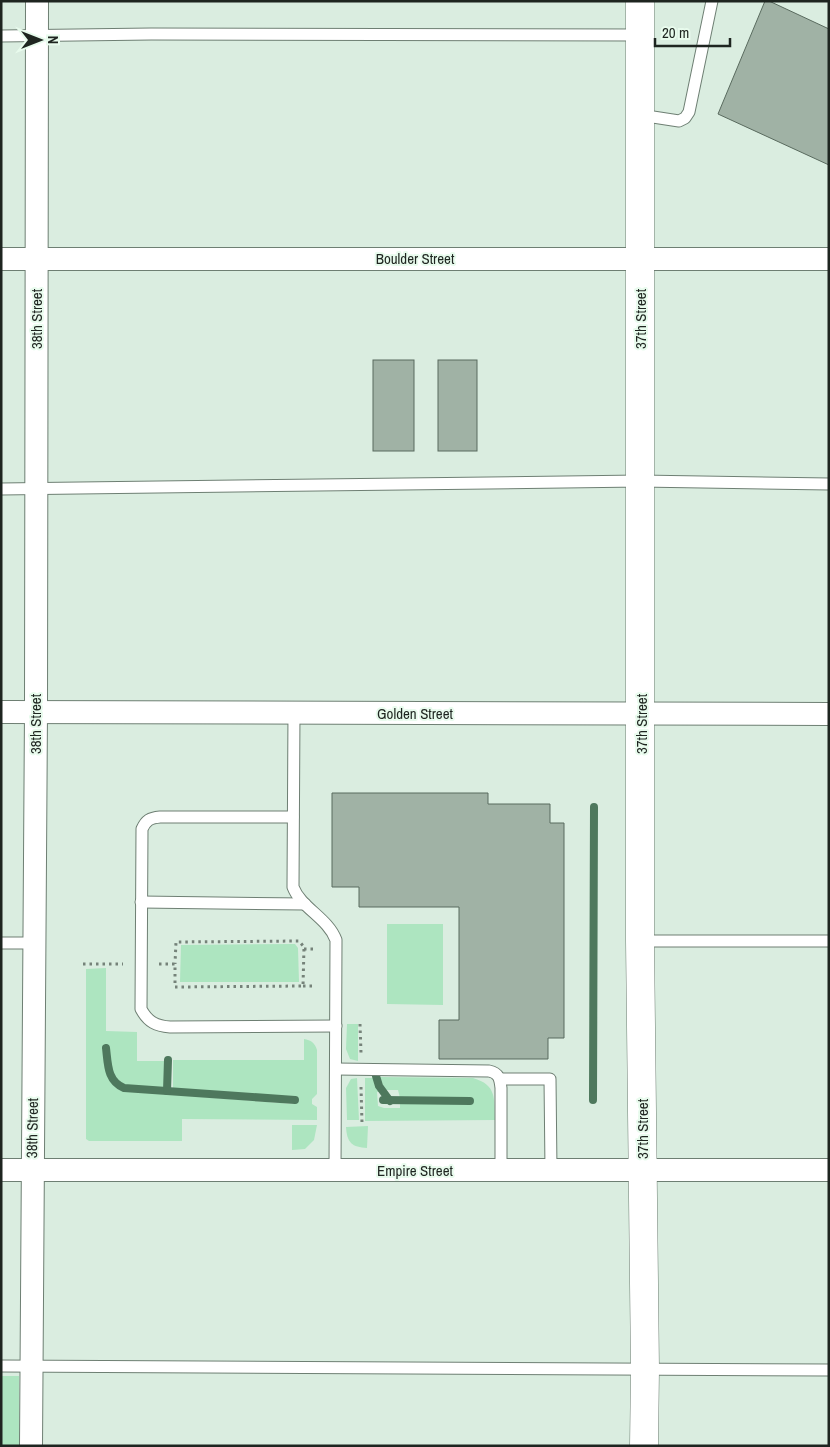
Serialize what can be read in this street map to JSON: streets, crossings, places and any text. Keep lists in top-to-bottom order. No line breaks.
{"streets":{"main road":["37th Street"],"street":["Boulder Street","38th Street","Golden Street","Empire Street"]},"crossings":[["Boulder Street","38th Street"],["Boulder Street","37th Street"],["38th Street","Golden Street"],["38th Street","Empire Street"],["37th Street","Golden Street"],["37th Street","Empire Street"]],"scale_bar":"20 m","north":"right"}
